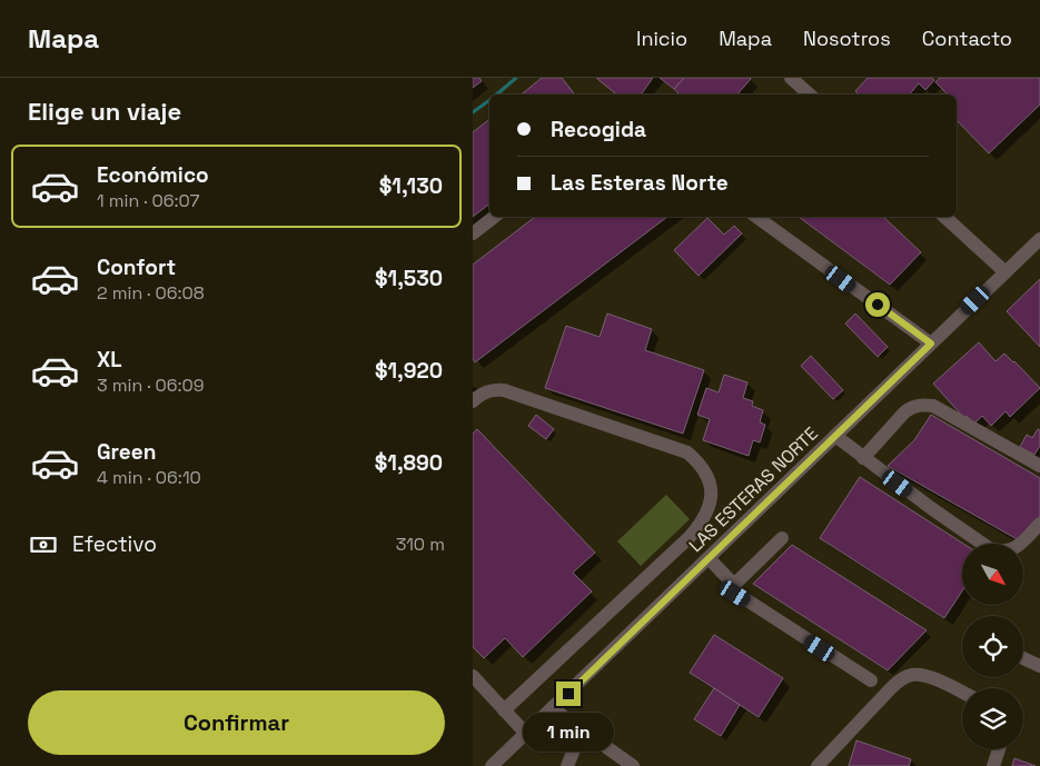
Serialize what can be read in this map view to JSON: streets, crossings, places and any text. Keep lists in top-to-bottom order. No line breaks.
{"streets":{"street":["LAS ESTERAS NORTE"]},"north":"bottom right","page":{"header":"Mapa","nav":["Inicio","Mapa","Nosotros","Contacto"],"heading":"Elige un viaje","banner":["Recogida","Las Esteras Norte"],"list":[{"name":"Económico","note":"1 min · 06:07","value":"$1,130"},{"name":"Confort","note":"2 min · 06:08","value":"$1,530"},{"name":"XL","note":"3 min · 06:09","value":"$1,920"},{"name":"Green","note":"4 min · 06:10","value":"$1,890"}],"pay":["Efectivo","310 m"],"buttons":"Confirmar","bubble":"1 min"}}
